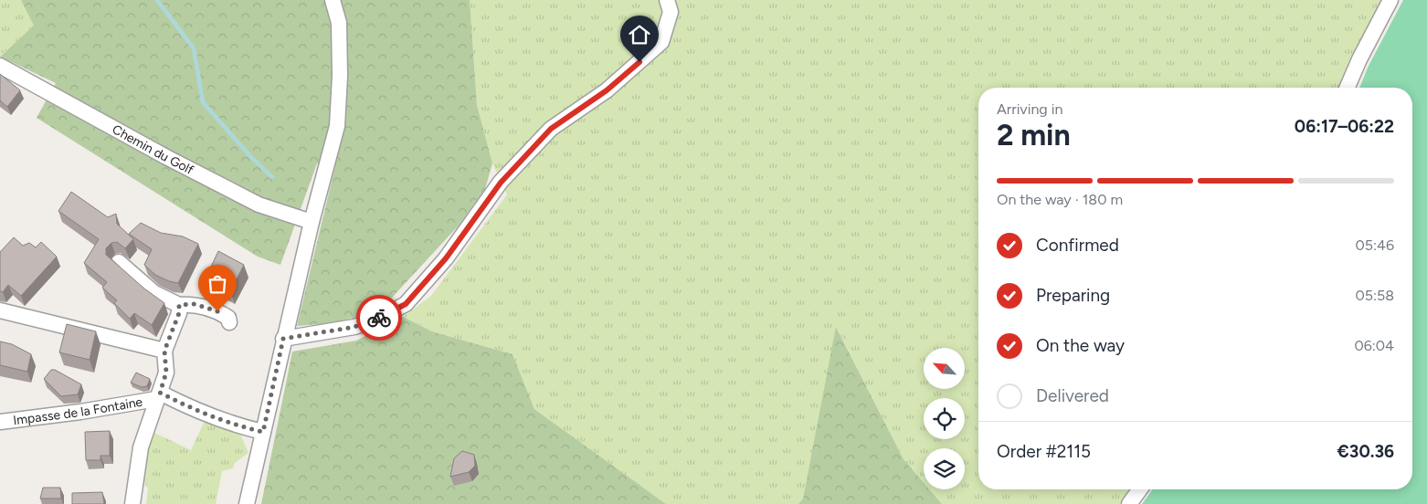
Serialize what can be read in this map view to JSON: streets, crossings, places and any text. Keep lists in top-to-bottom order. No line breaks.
{"streets":{"street":["Chemin du Golf","Impasse de la Fontaine"]},"north":"top left","page":{"heading":["2 min","Arriving in","06:17–06:22"],"panel":["Order #2115","€30.36"],"bar":"On the way · 180 m","list":[["Confirmed","05:46"],["Preparing","05:58"],["On the way","06:04"],"Delivered"]}}
